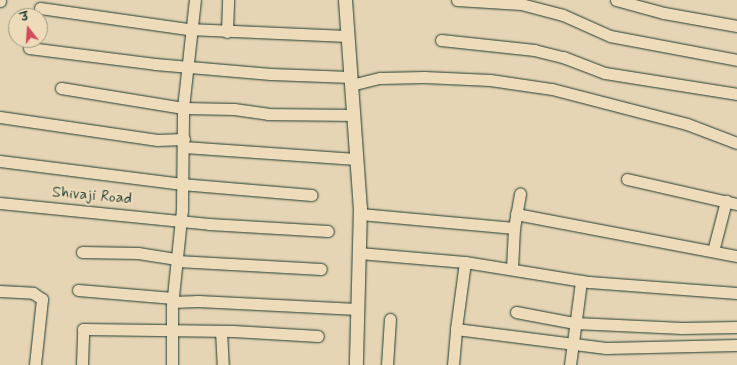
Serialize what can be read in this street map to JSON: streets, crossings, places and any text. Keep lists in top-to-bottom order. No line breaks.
{"streets":{"street":["Shivaji Road"]},"north":"top"}
